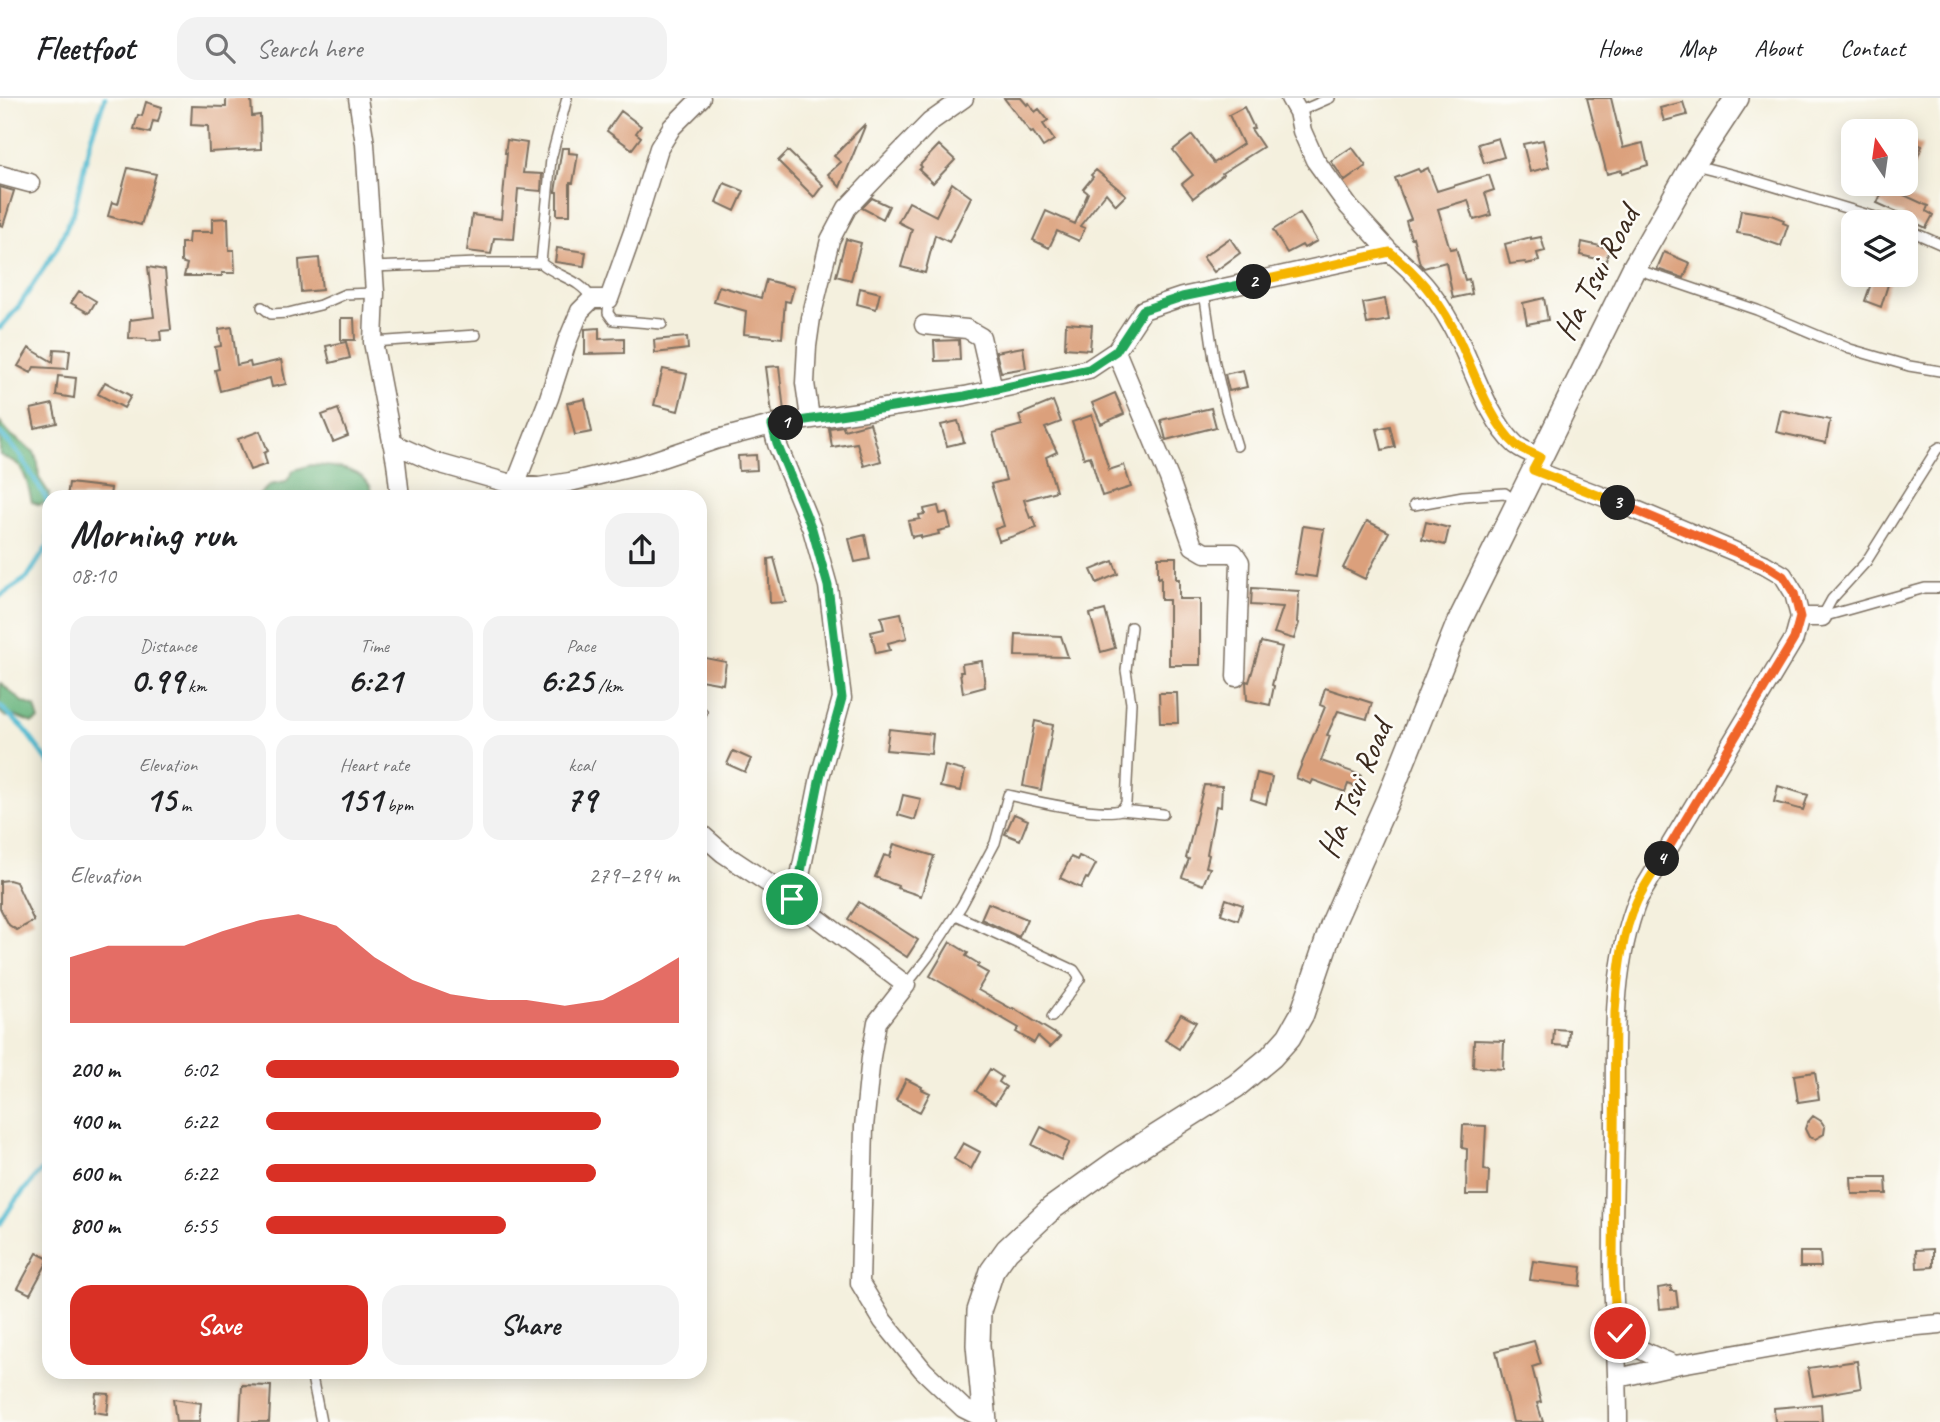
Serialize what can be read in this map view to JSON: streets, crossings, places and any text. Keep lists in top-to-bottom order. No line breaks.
{"streets":{"street":["Ha Tsui Road"]},"north":"top","page":{"header":"Fleetfoot","search":"Search here","nav":["Home","Map","About","Contact"],"pins":["2","1","3","4"],"heading":["Morning run","08:10"],"stats":[["Distance","0.99 km"],["Time","6:21"],["Pace","6:25 /km"],["Elevation","15 m"],["Heart rate","151 bpm"],["kcal","79"]],"chart":["Elevation","279–294 m"],"list":[{"name":"200 m","note":"6:02"},{"name":"400 m","note":"6:22"},{"name":"600 m","note":"6:22"},{"name":"800 m","note":"6:55"}],"buttons":["Save","Share"]}}
